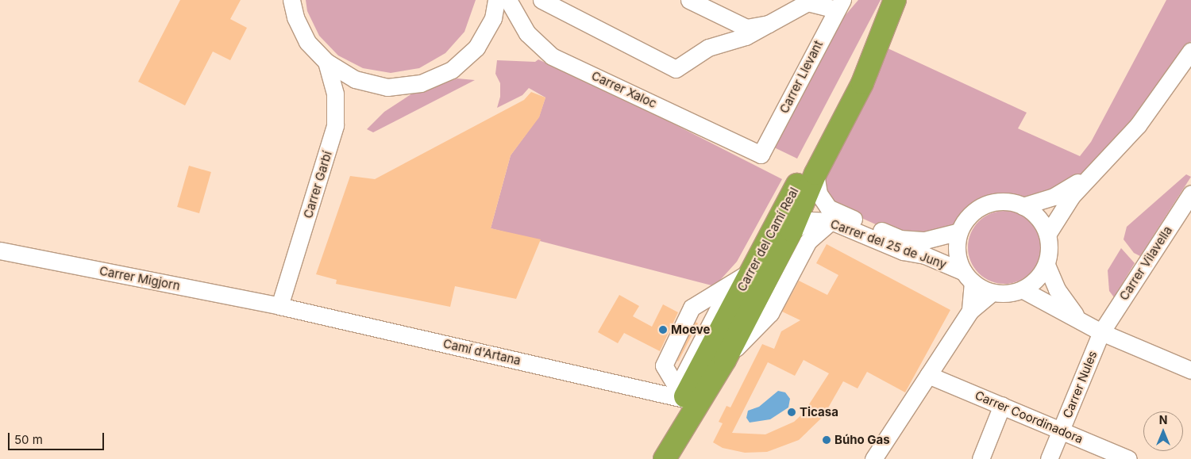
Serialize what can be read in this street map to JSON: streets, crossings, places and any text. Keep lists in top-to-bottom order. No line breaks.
{"streets":{"highway":["Carrer del Camí Real"],"street":["Carrer Llevant","Carrer Xaloc","Carrer Garbí","Carrer del 25 de Juny","Carrer Vilavella","Carrer Migjorn","Camí d'Artana","Carrer Nules","Carrer Coordinadora"]},"crossings":[["Carrer Llevant","Carrer Xaloc"],["Carrer Garbí","Carrer Migjorn"],["Carrer Garbí","Camí d'Artana"],["Carrer del Camí Real","Camí d'Artana"],["Carrer Vilavella","Carrer Nules"],["Carrer Migjorn","Camí d'Artana"],["Carrer Nules","Carrer Coordinadora"]],"places":["Moeve","Ticasa","Búho Gas"],"scale_bar":"50 m","north":"top"}
